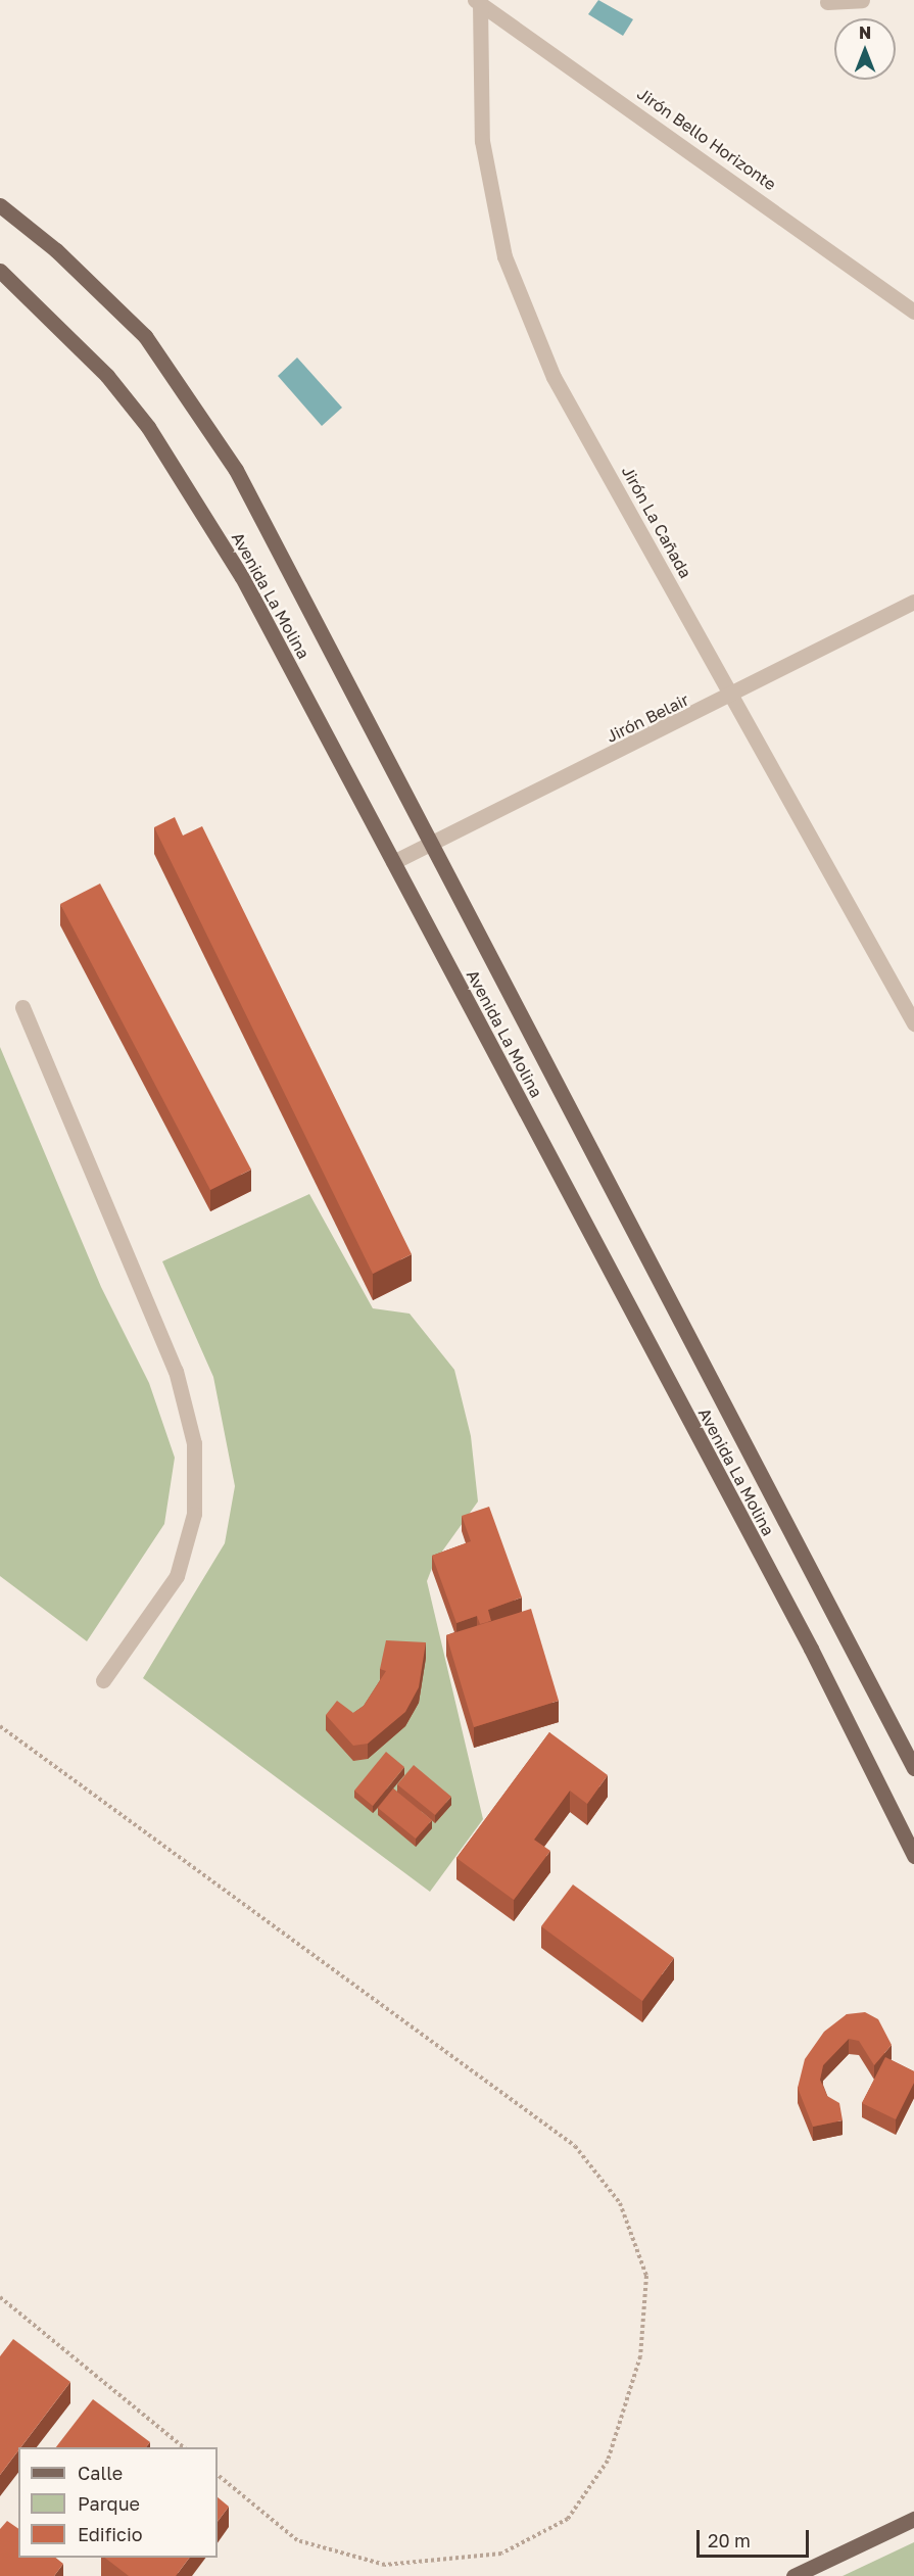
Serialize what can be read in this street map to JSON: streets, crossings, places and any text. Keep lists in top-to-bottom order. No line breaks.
{"streets":{"main road":["Avenida La Molina"],"street":["Jirón Bello Horizonte","Jirón La Cañada","Jirón Belair"]},"crossings":[["Jirón Bello Horizonte","Jirón La Cañada"],["Jirón La Cañada","Jirón Belair"],["Avenida La Molina","Jirón Belair"]],"legend":["Calle","Parque","Edificio"],"scale_bar":"20 m","north":"top"}
